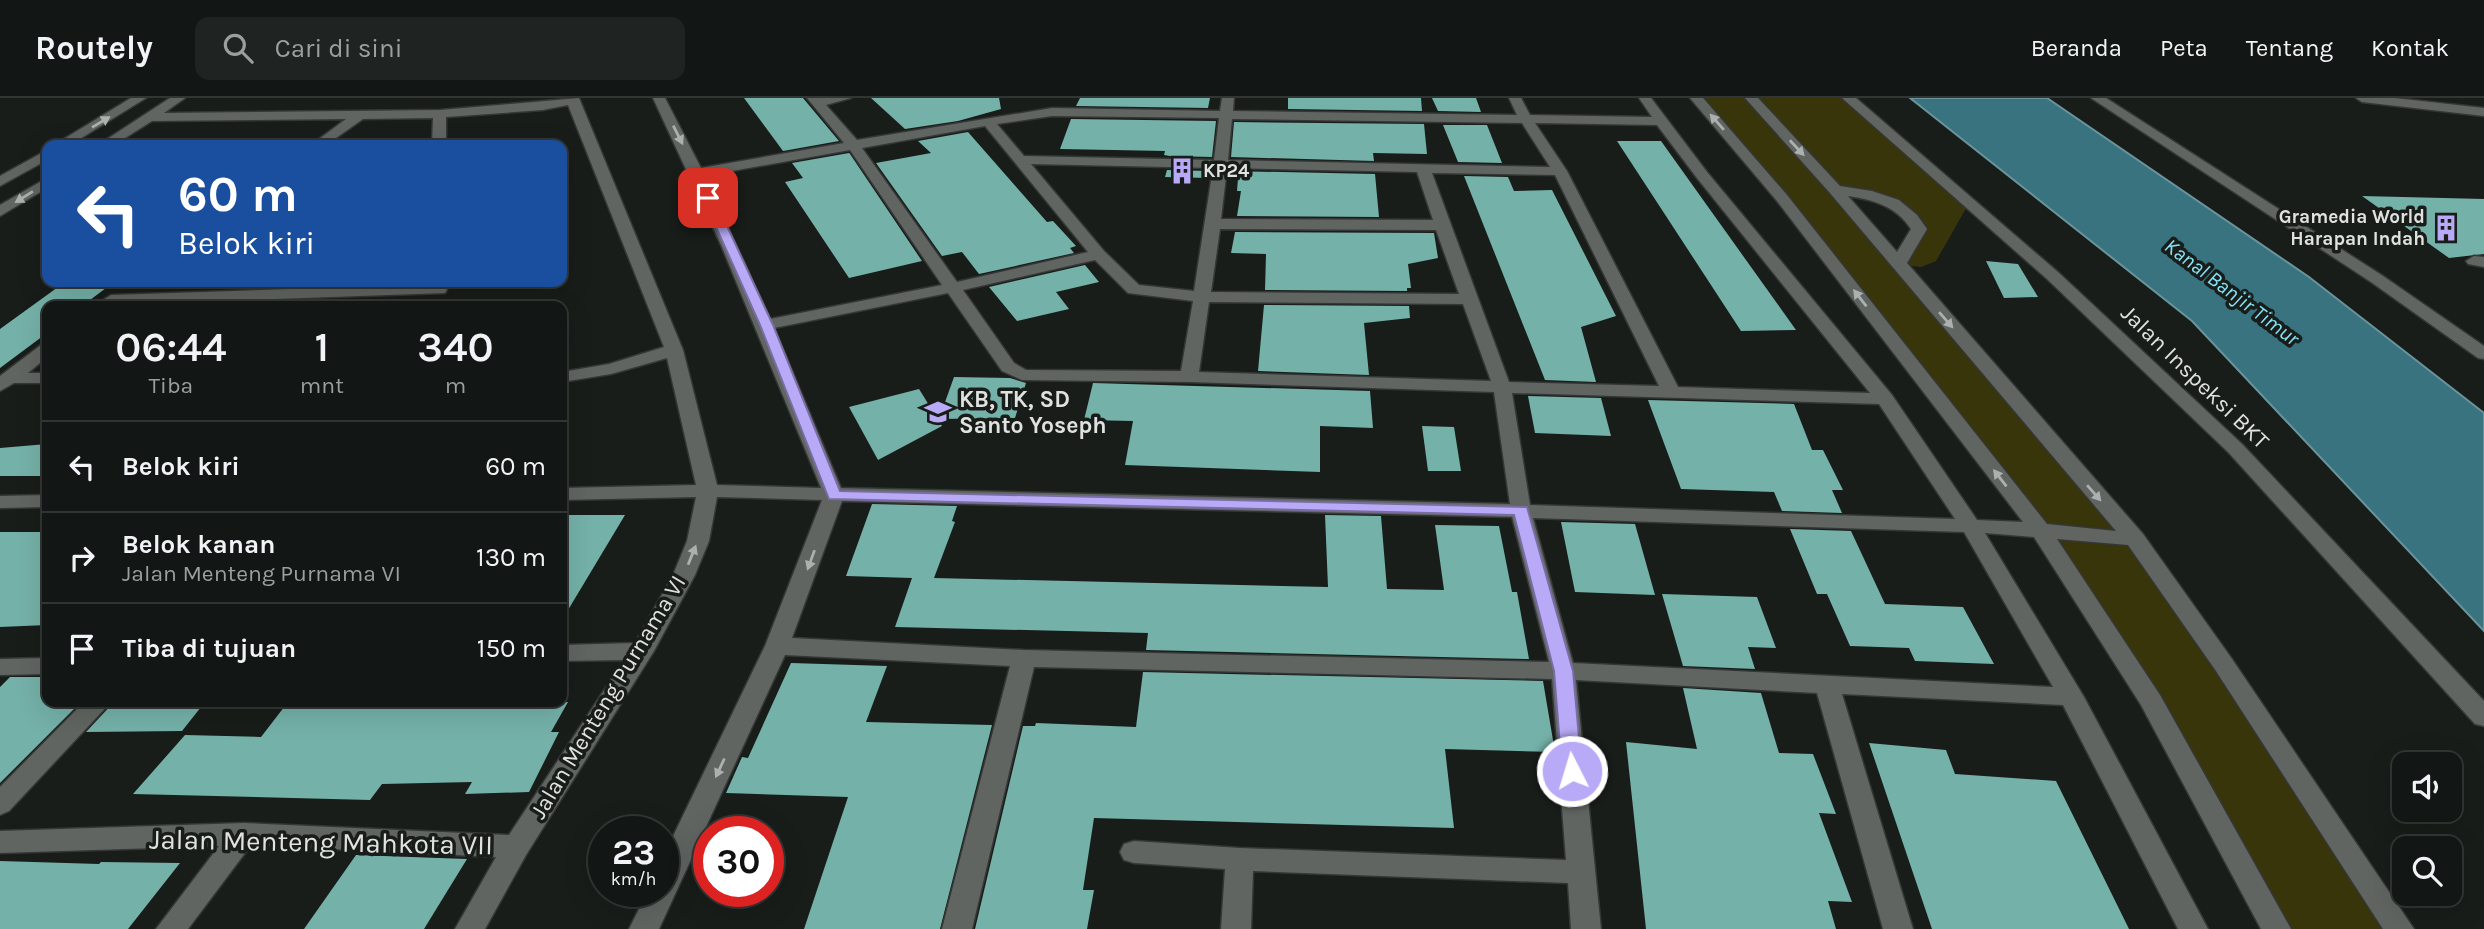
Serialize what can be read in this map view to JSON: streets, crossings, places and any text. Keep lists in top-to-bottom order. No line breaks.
{"streets":{"street":["Jalan Inspeksi BKT","Jalan Menteng Purnama VI","Jalan Menteng Mahkota VII"]},"crossings":[["Jalan Menteng Purnama VI","Jalan Menteng Mahkota VII"]],"water":["Kanal Banjir Timur"],"places":{"building":["KP24","Gramedia World Harapan Indah"],"school or university":["KB, TK, SD Santo Yoseph"]},"page":{"header":"Routely","search":"Cari di sini","nav":["Beranda","Peta","Tentang","Kontak"],"turn":["60 m","Belok kiri"],"eta":["06:44","Tiba","1","mnt","340","m"],"list":[{"name":"Belok kiri","value":"60 m"},{"name":"Belok kanan","note":"Jalan Menteng Purnama VI","value":"130 m"},{"name":"Tiba di tujuan","value":"150 m"}],"speed":"23 km/h","limit":"30"}}
